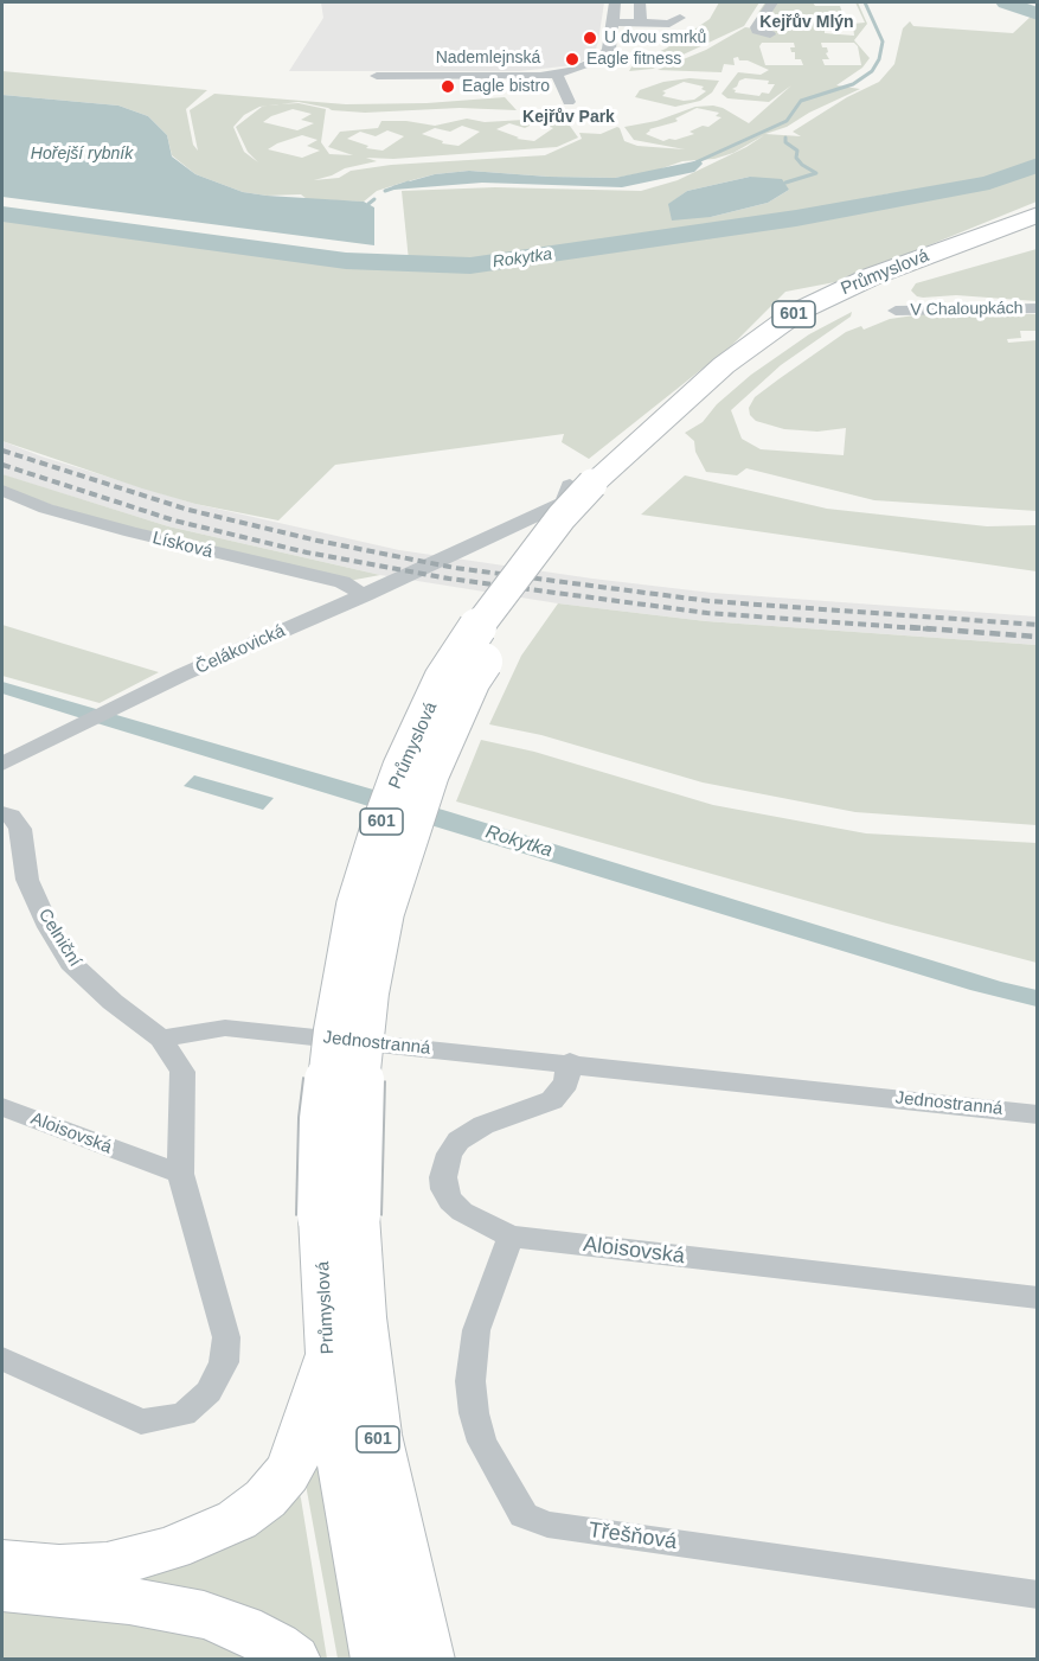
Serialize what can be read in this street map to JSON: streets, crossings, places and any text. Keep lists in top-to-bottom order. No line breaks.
{"streets":{"main road":["Průmyslová","601"],"street":["Nademlejnská","V Chaloupkách","Lísková","Čelákovická","Celniční","Jednostranná","Aloisovská","Třešňová"]},"crossings":[["Průmyslová","Čelákovická"],["Lísková","Čelákovická"],["Celniční","Jednostranná"],["Jednostranná","Aloisovská"],["Aloisovská","Třešňová"]],"districts":["Kejřův Mlýn","Kejřův Park"],"water":["Hořejší rybník","Rokytka"],"places":["U dvou smrků","Eagle fitness","Eagle bistro"]}
